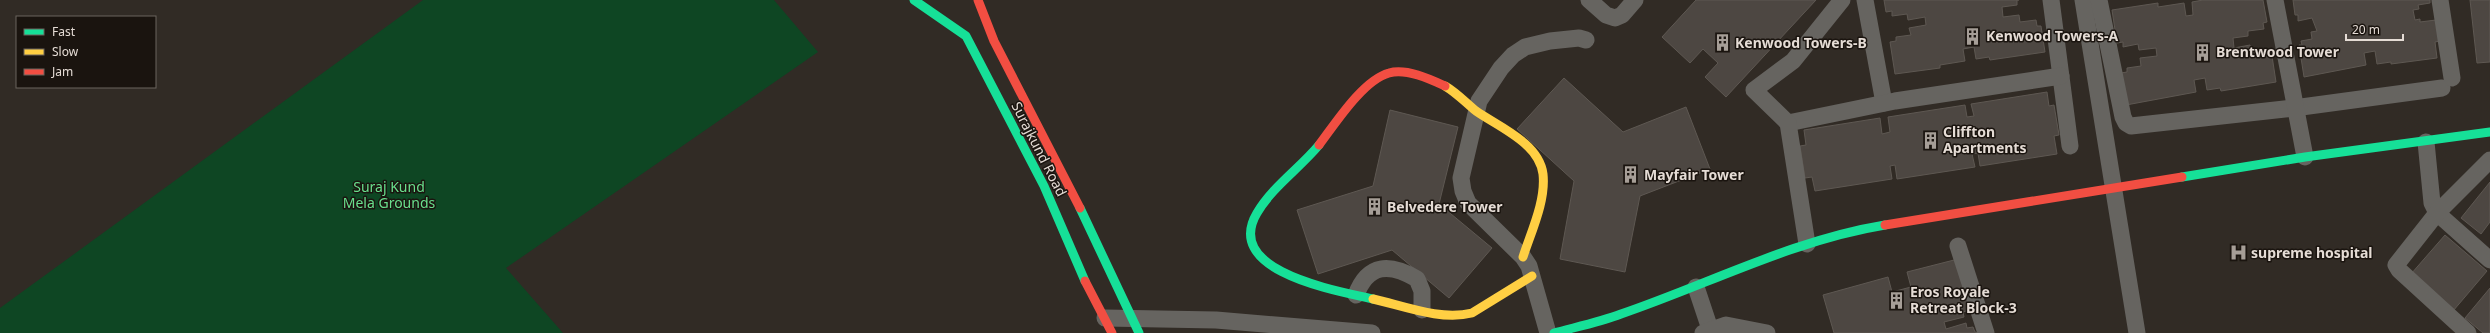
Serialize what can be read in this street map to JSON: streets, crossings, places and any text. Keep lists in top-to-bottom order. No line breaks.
{"streets":{"street":["Surajkund Road"]},"parks":["Suraj Kund Mela Grounds"],"places":{"building":["Kenwood Towers-A","Kenwood Towers-B","Brentwood Tower","Cliffton Apartments","Mayfair Tower","Belvedere Tower","Eros Royale Retreat Block-3"],"hospital":["supreme hospital"]},"legend":["Fast","Slow","Jam"],"scale_bar":"20 m"}
